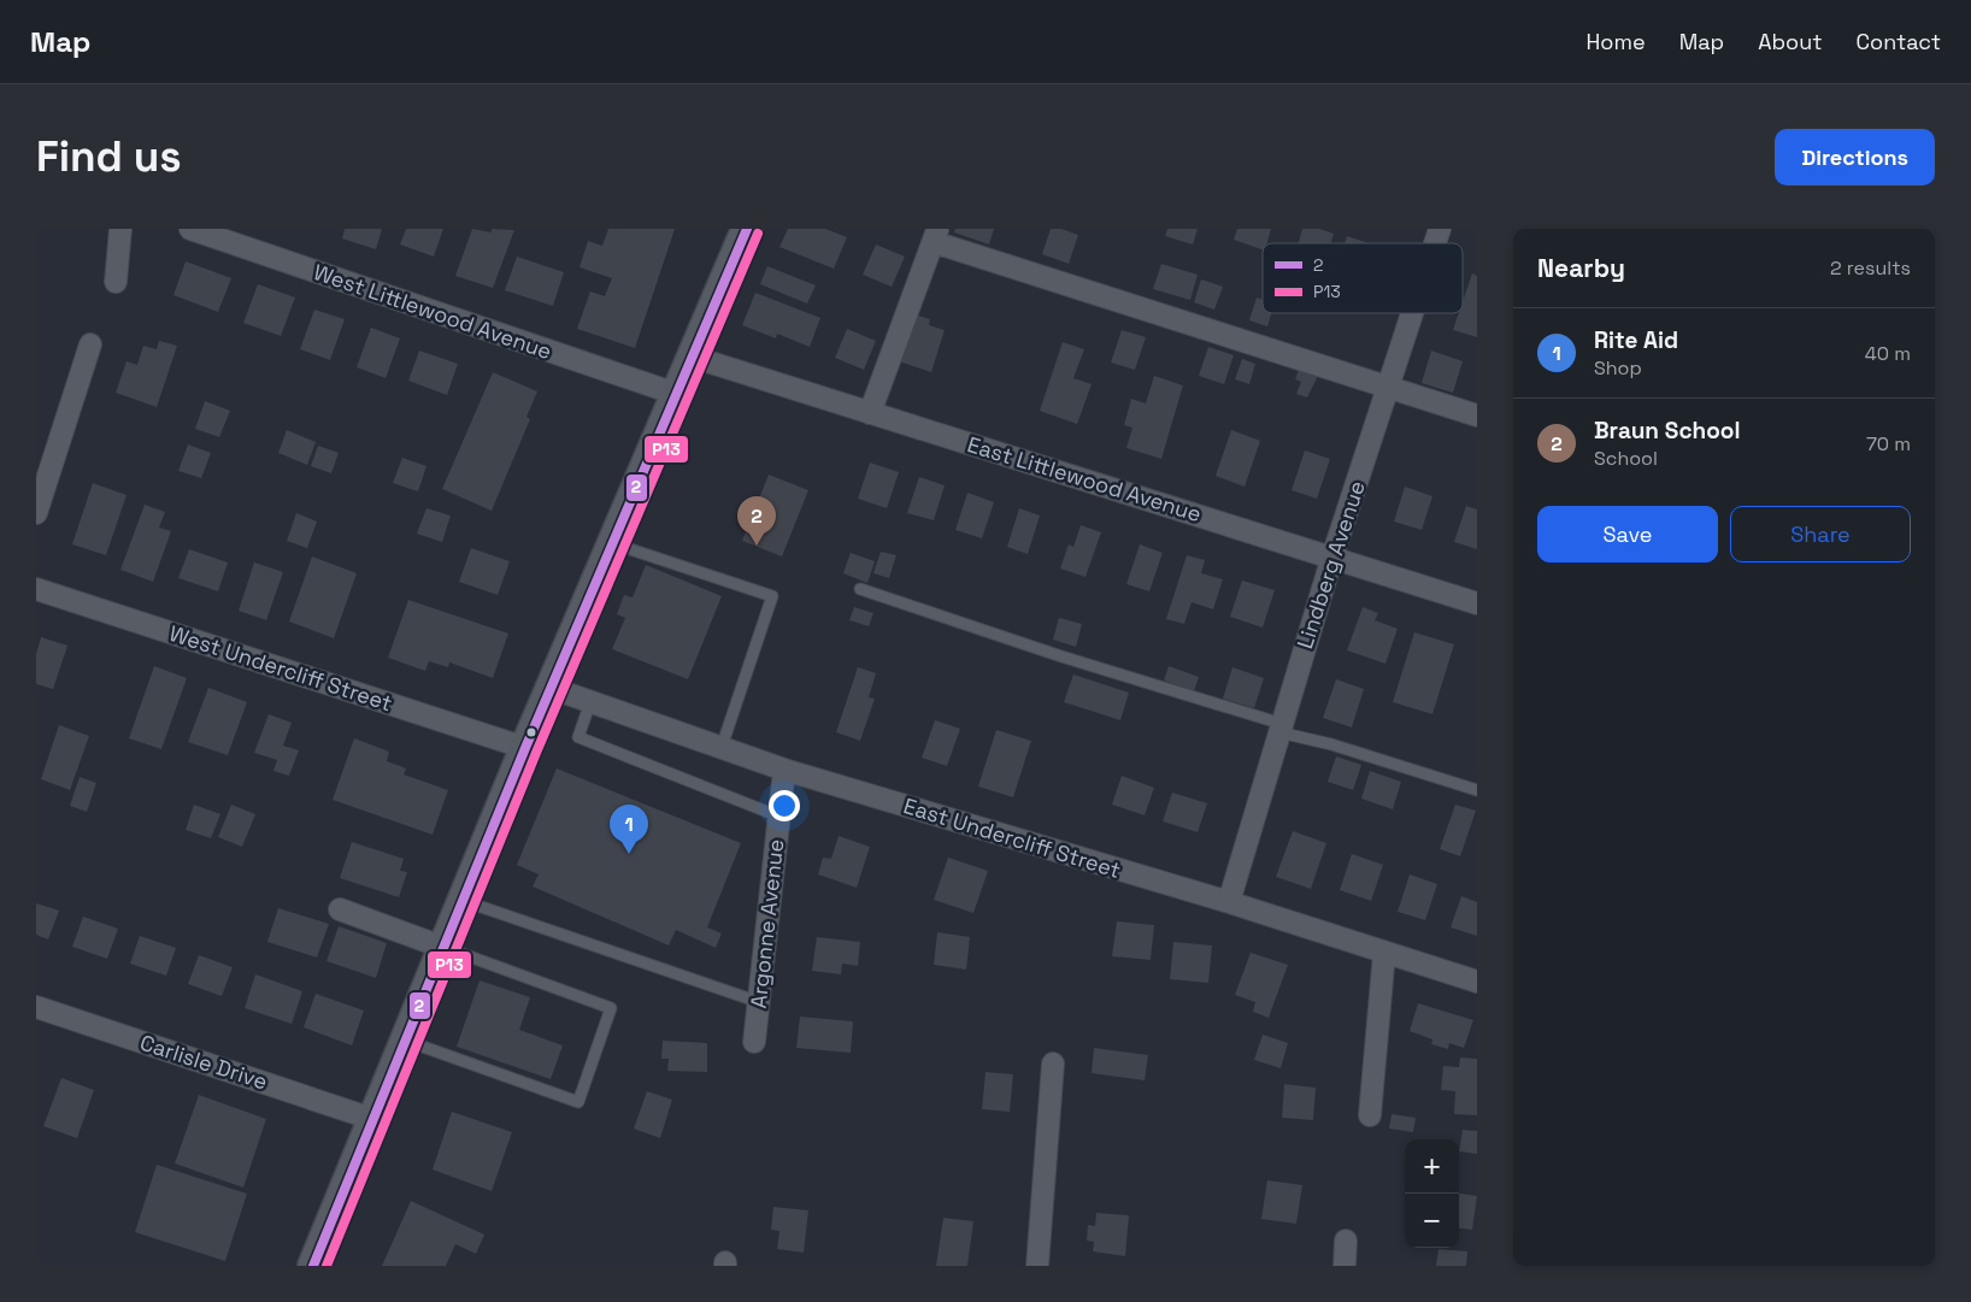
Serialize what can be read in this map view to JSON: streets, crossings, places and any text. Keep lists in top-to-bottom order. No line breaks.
{"streets":{"street":["West Littlewood Avenue","East Littlewood Avenue","Lindberg Avenue","West Undercliff Street","East Undercliff Street","Argonne Avenue","Carlisle Drive"]},"crossings":[["East Littlewood Avenue","Lindberg Avenue"],["Lindberg Avenue","East Undercliff Street"],["East Undercliff Street","Argonne Avenue"]],"lines":["transit line 2","transit line P13"],"legend":["2","P13"],"page":{"header":"Map","nav":["Home","Map","About","Contact"],"buttons":["Directions",["Save","Share"]],"title":"Find us","heading":["Nearby","2 results"],"list":[{"mark":"1","name":"Rite Aid","note":"Shop","value":"40 m"},{"mark":"2","name":"Braun School","note":"School","value":"70 m"}],"pins":["2","1"],"map_buttons":["+","−"]}}
